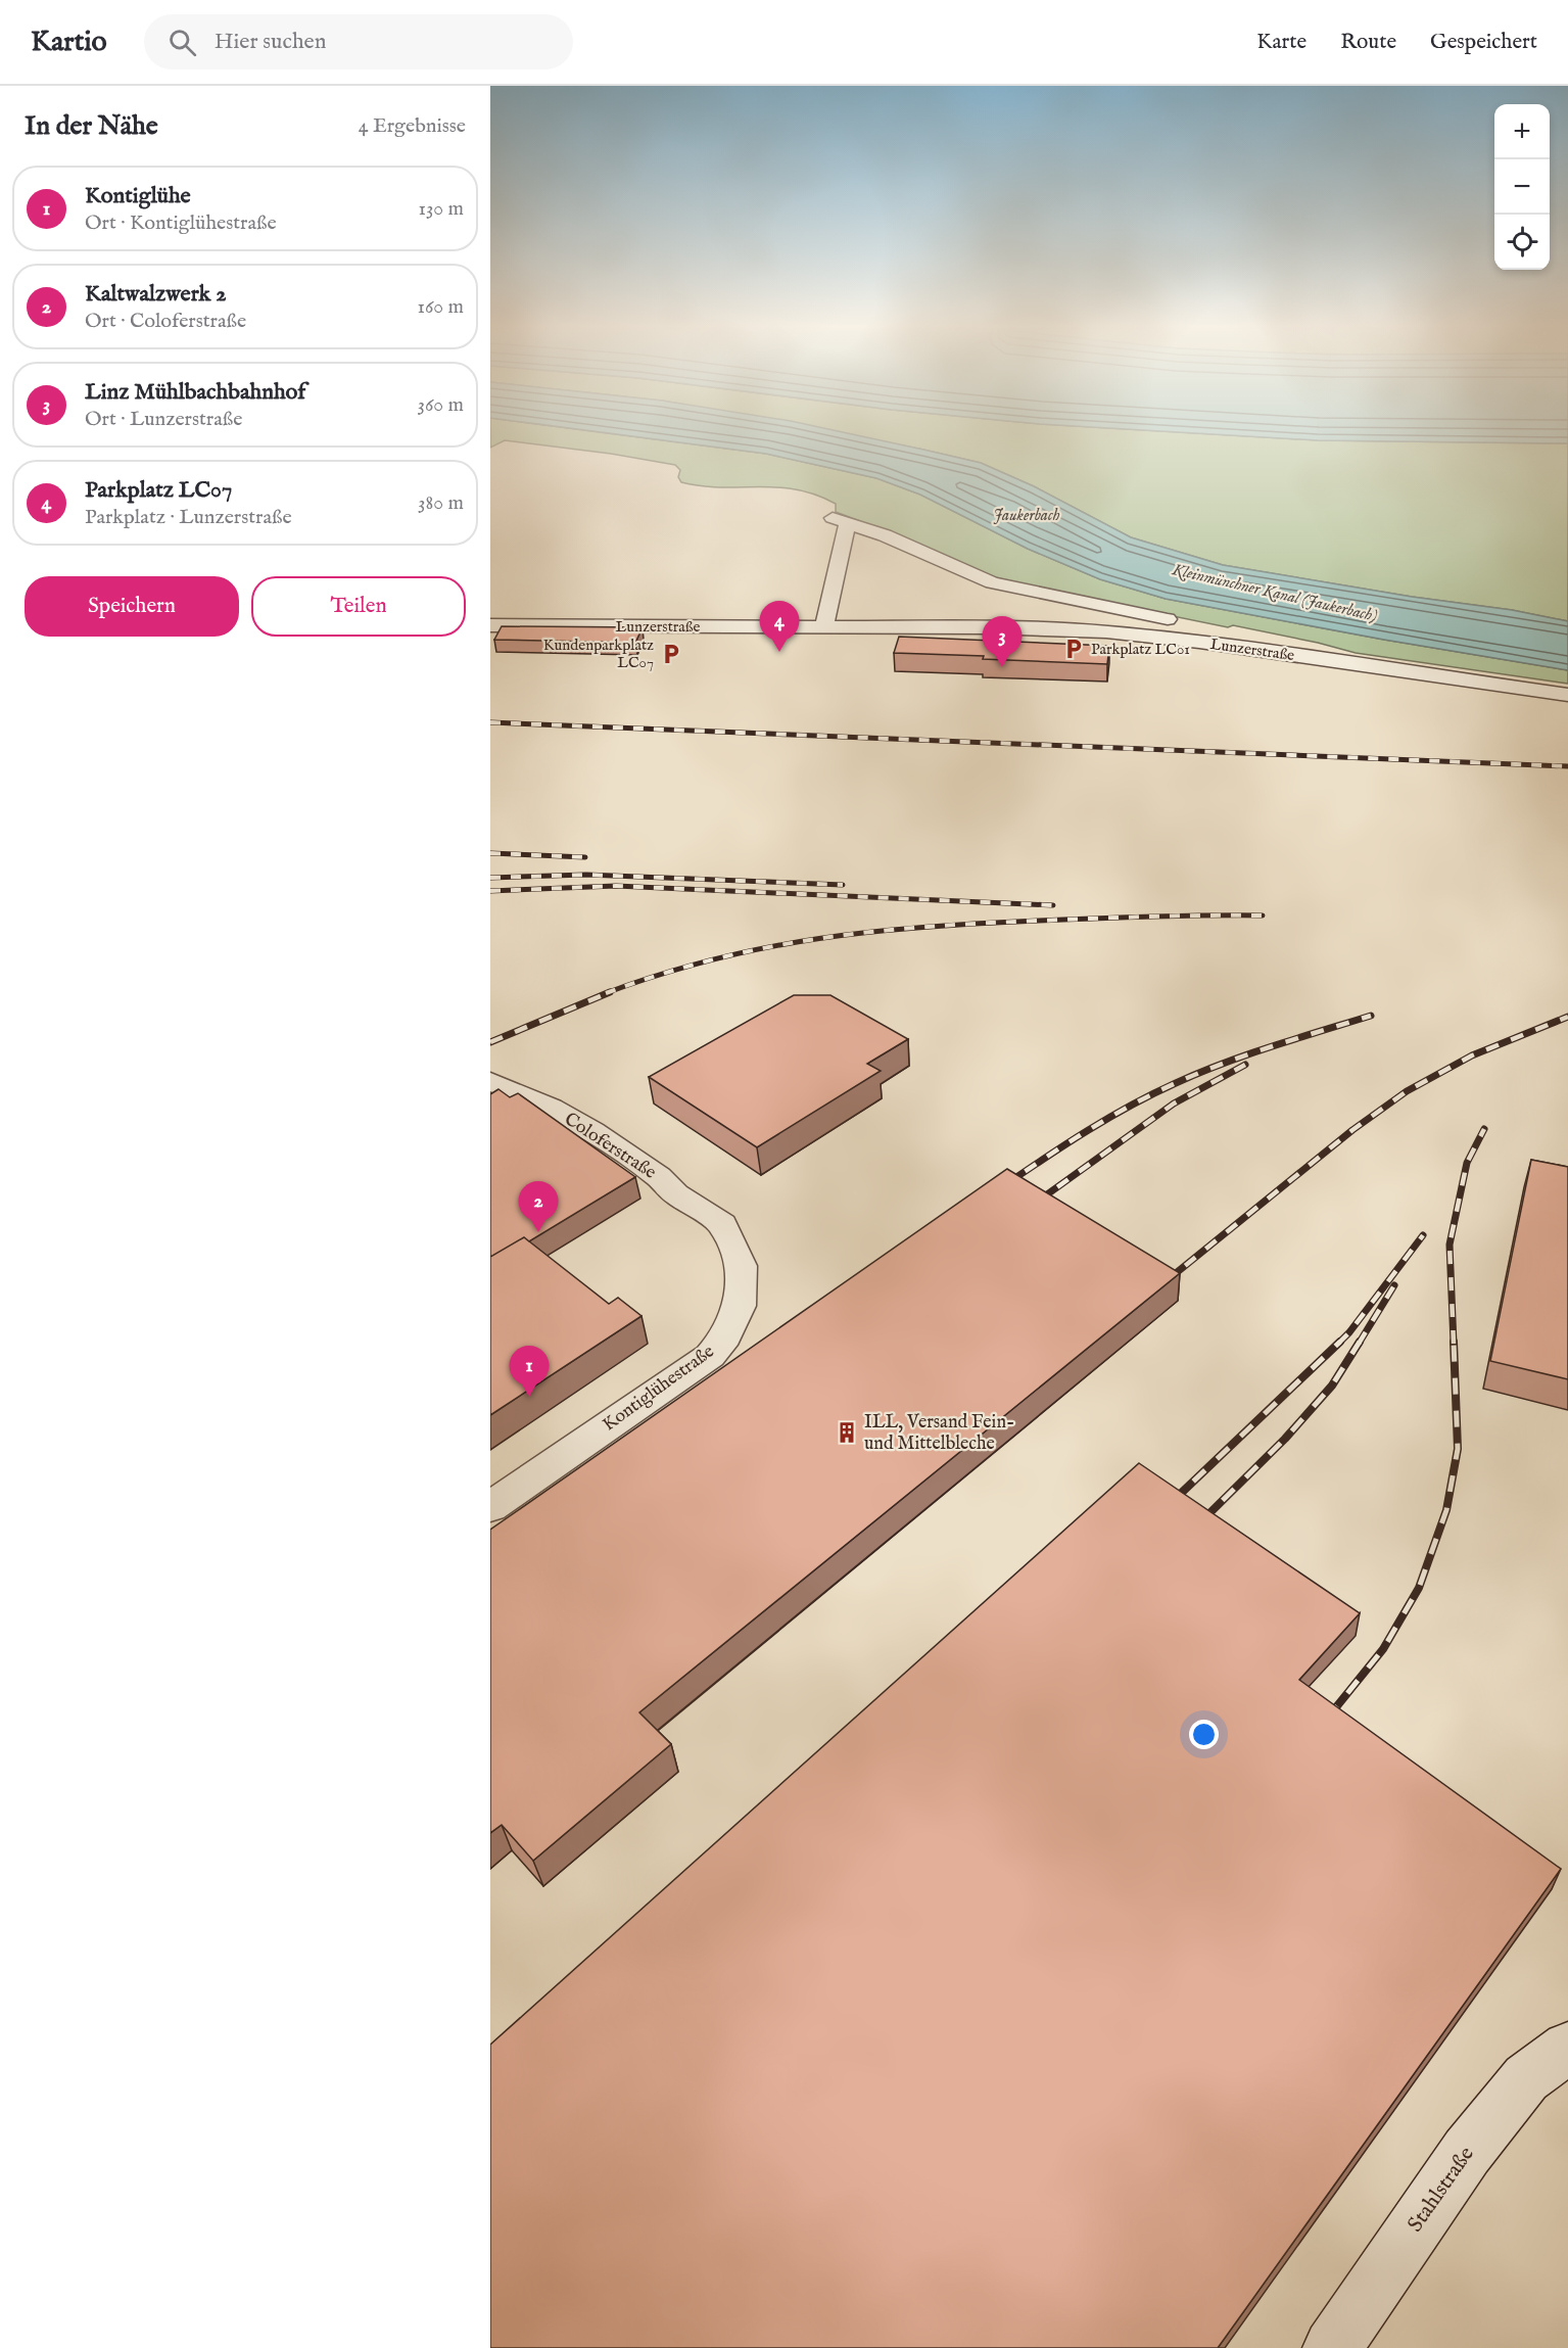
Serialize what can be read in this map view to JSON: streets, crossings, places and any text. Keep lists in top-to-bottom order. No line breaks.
{"streets":{"street":["Lunzerstraße","Coloferstraße","Kontiglühestraße","Stahlstraße"]},"crossings":[["Coloferstraße","Kontiglühestraße"]],"water":["Jaukerbach","Kleinmünchner Kanal (Jaukerbach)"],"places":{"parking":["Parkplatz LC01","Kundenparkplatz LC07"],"building":["ILL, Versand Fein- und Mittelbleche"]},"page":{"header":"Kartio","search":"Hier suchen","nav":["Karte","Route","Gespeichert"],"heading":["In der Nähe","4 Ergebnisse"],"map_buttons":["+","−"],"list":[{"mark":"1","name":"Kontiglühe","note":"Ort · Kontiglühestraße","value":"130 m"},{"mark":"2","name":"Kaltwalzwerk 2","note":"Ort · Coloferstraße","value":"160 m"},{"mark":"3","name":"Linz Mühlbachbahnhof","note":"Ort · Lunzerstraße","value":"360 m"},{"mark":"4","name":"Parkplatz LC07","note":"Parkplatz · Lunzerstraße","value":"380 m"}],"buttons":["Speichern","Teilen"],"pins":["4","3","2","1"]}}
